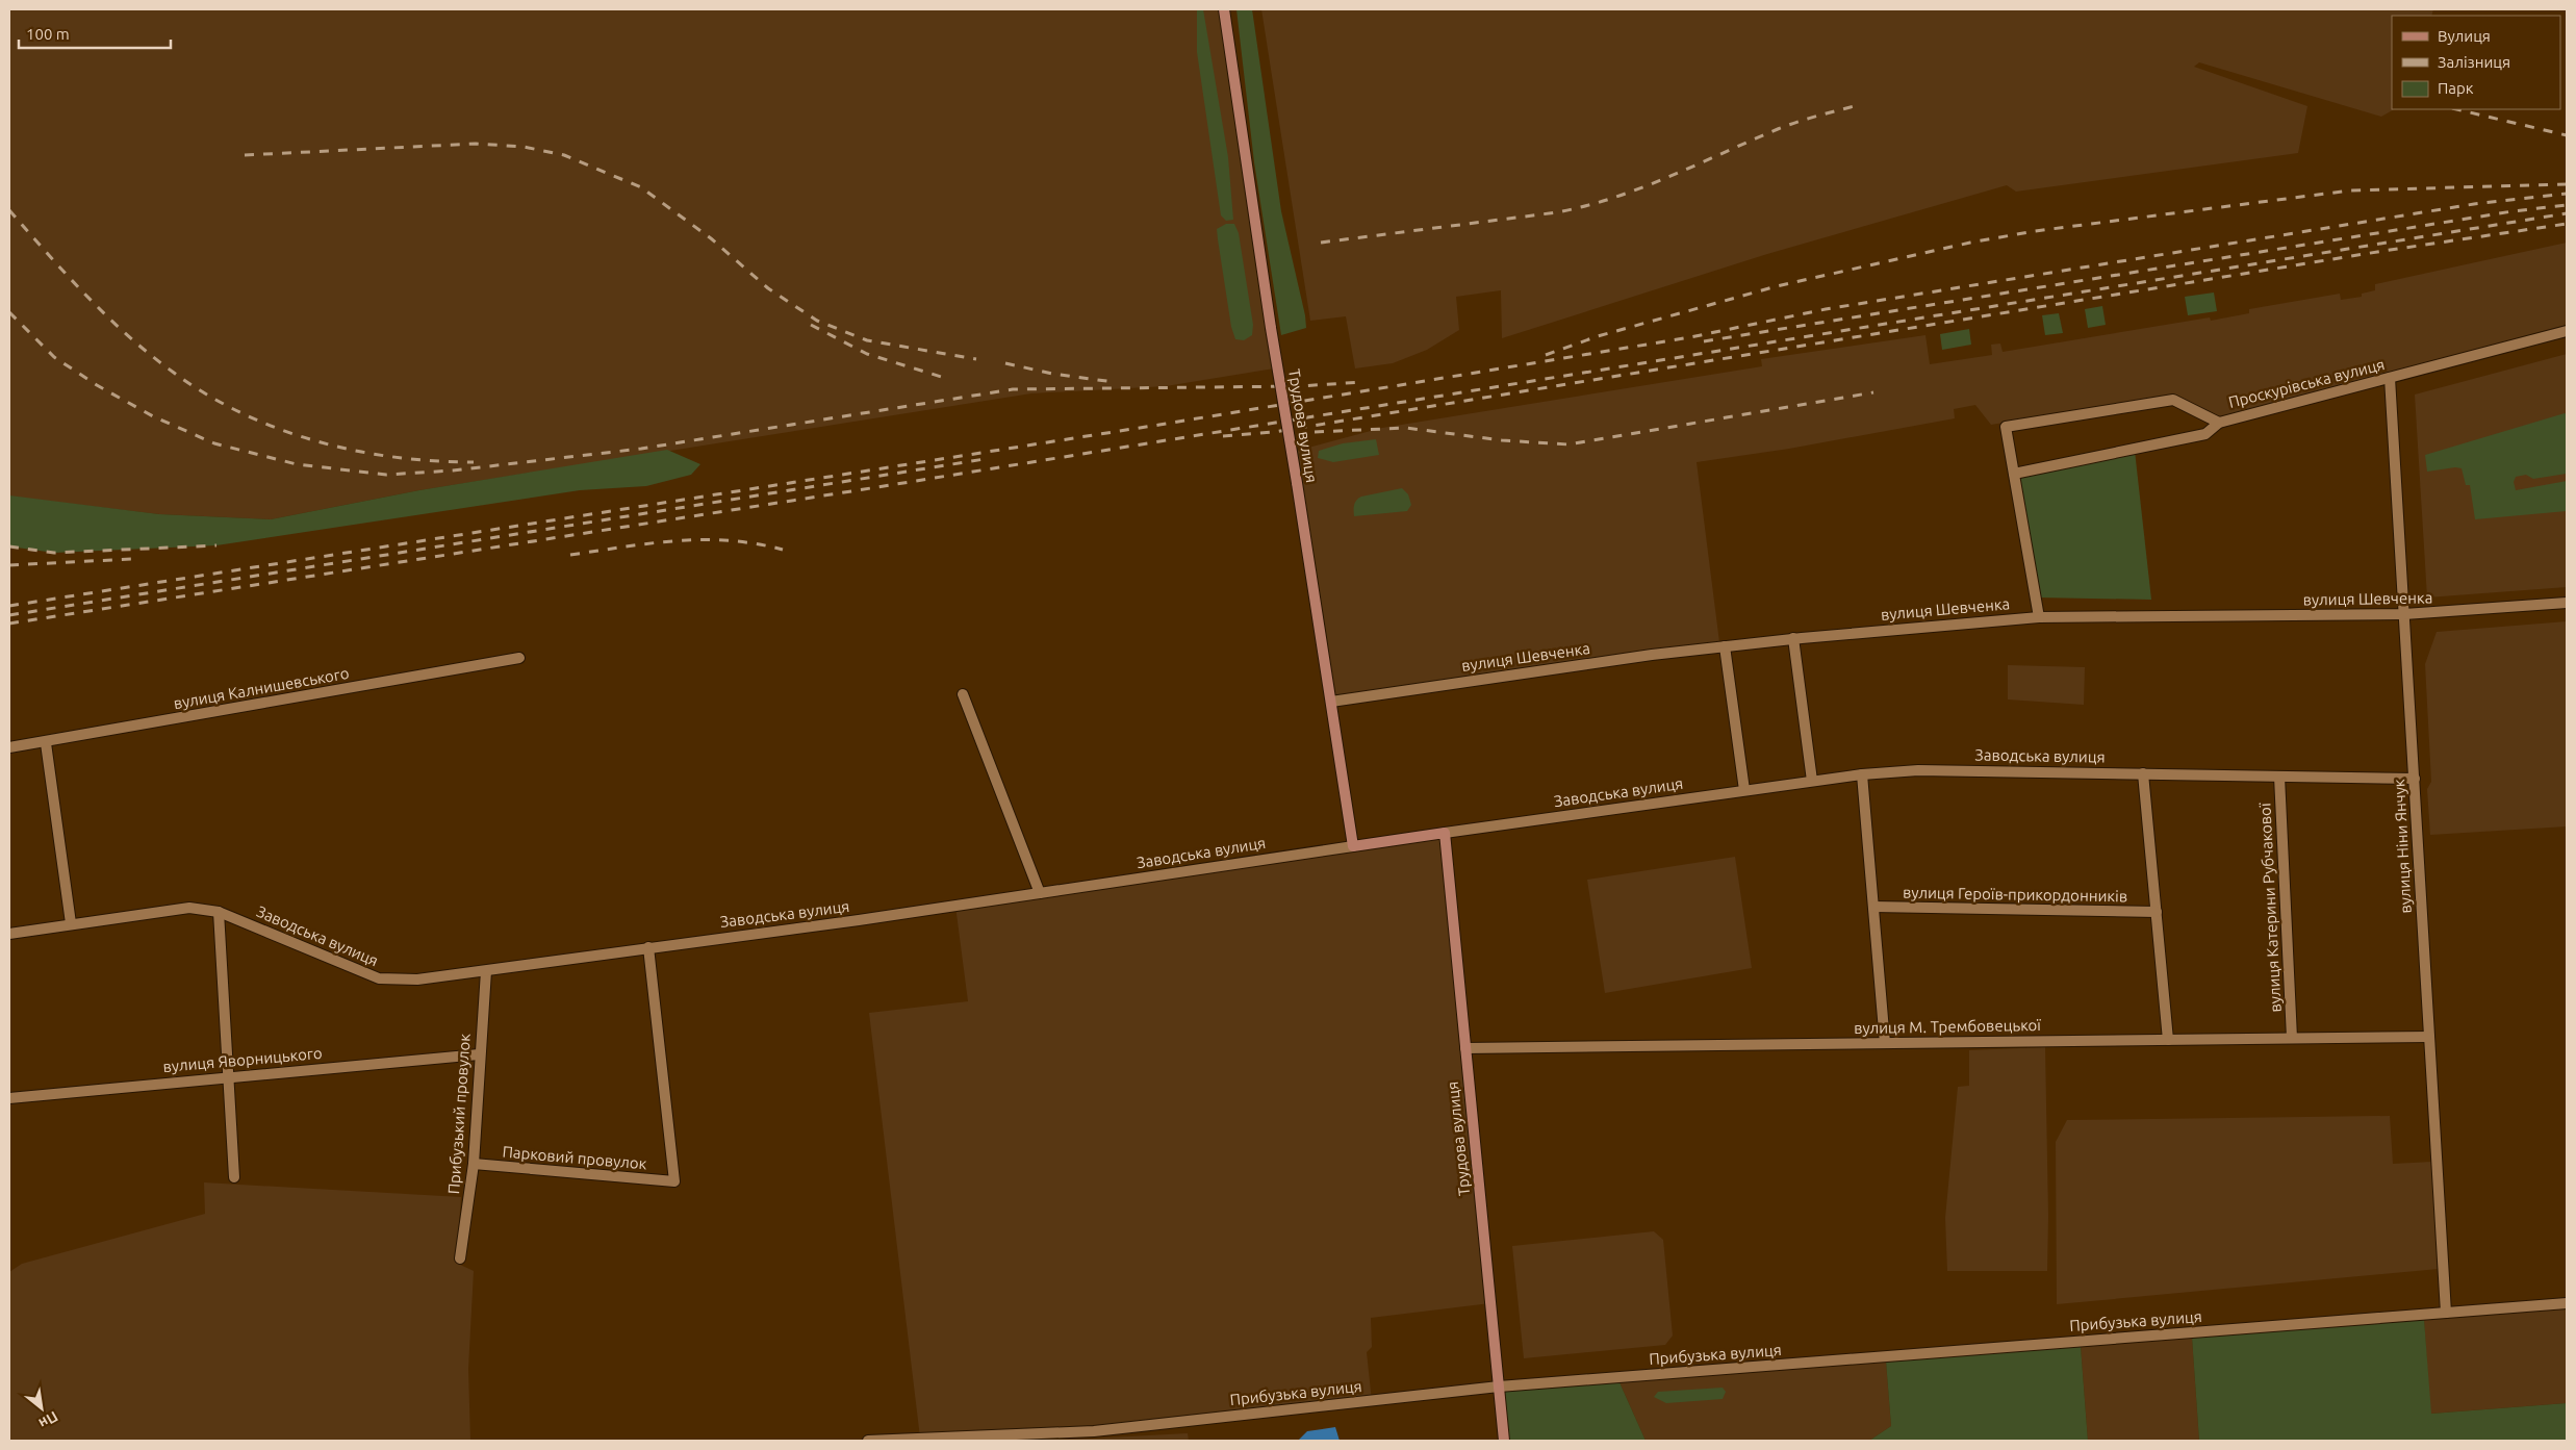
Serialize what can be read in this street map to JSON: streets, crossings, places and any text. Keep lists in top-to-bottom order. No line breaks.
{"streets":{"main road":["Трудова вулиця","Заводська вулиця"],"street":["Проскурівська вулиця","вулиця Шевченка","вулиця Калнишевського","вулиця Ніни Янчук","вулиця Героїв-прикордонників","вулиця Катерини Рубчакової","вулиця М. Трембовецької","вулиця Яворницького","Прибузький провулок","Парковий провулок","Прибузька вулиця"]},"crossings":[["Проскурівська вулиця","вулиця Ніни Янчук"],["Трудова вулиця","вулиця Шевченка"],["Трудова вулиця","Заводська вулиця"],["Трудова вулиця","вулиця М. Трембовецької"],["Трудова вулиця","Прибузька вулиця"],["вулиця Шевченка","вулиця Ніни Янчук"],["Заводська вулиця","вулиця Ніни Янчук"],["Заводська вулиця","вулиця Катерини Рубчакової"],["Заводська вулиця","Прибузький провулок"],["Заводська вулиця","Парковий провулок"],["вулиця Ніни Янчук","вулиця М. Трембовецької"],["вулиця Ніни Янчук","Прибузька вулиця"],["вулиця Катерини Рубчакової","вулиця М. Трембовецької"],["вулиця Яворницького","Прибузький провулок"],["Прибузький провулок","Парковий провулок"]],"legend":["Вулиця","Залізниця","Парк"],"scale_bar":"100 m","north":"bottom right"}
